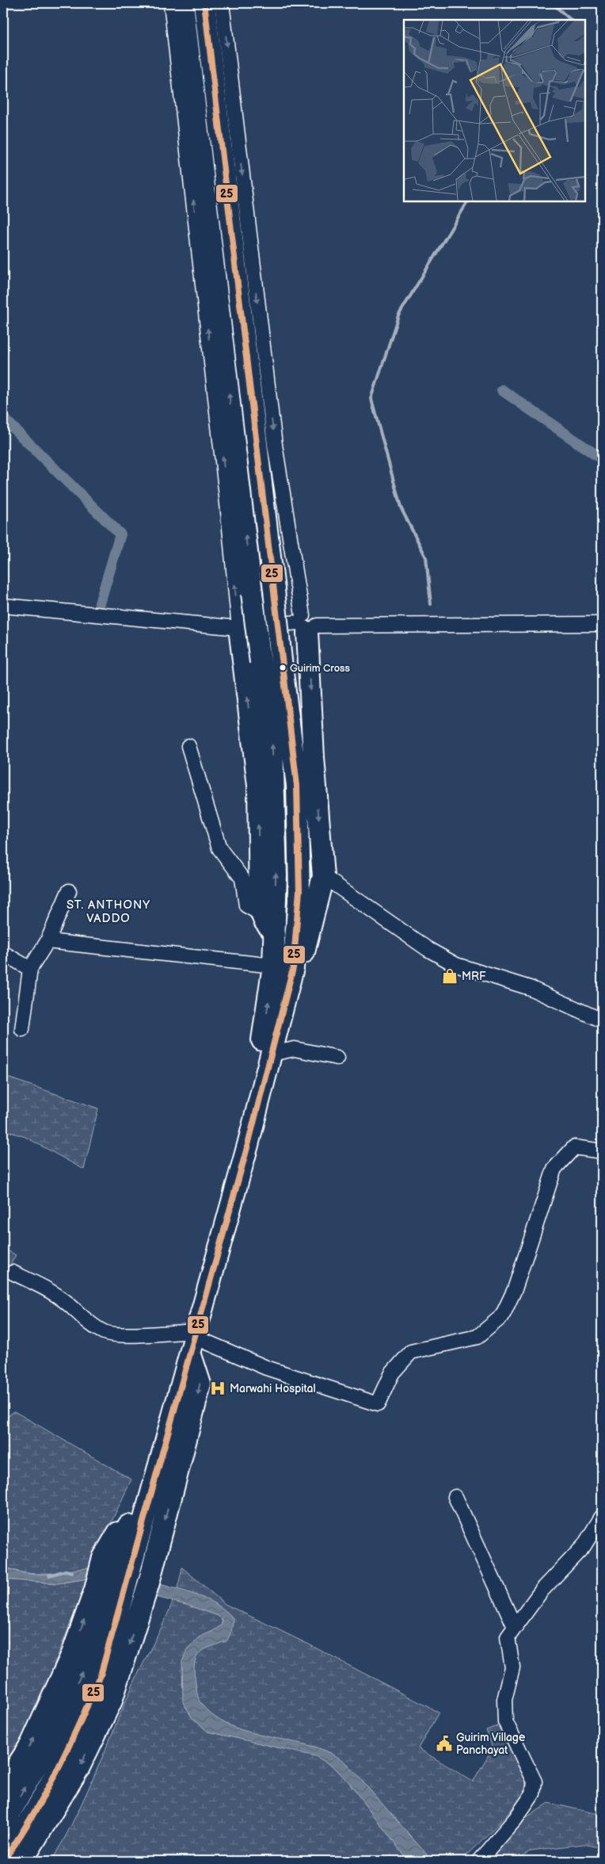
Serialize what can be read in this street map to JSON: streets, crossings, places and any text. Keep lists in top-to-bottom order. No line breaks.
{"districts":["ST. ANTHONY VADDO"],"places":{"other":["Guirim Cross"],"shop":["MRF"],"hospital":["Marwahi Hospital"],"public building":["Guirim Village Panchayat"]},"lines":["transit line 25"]}
